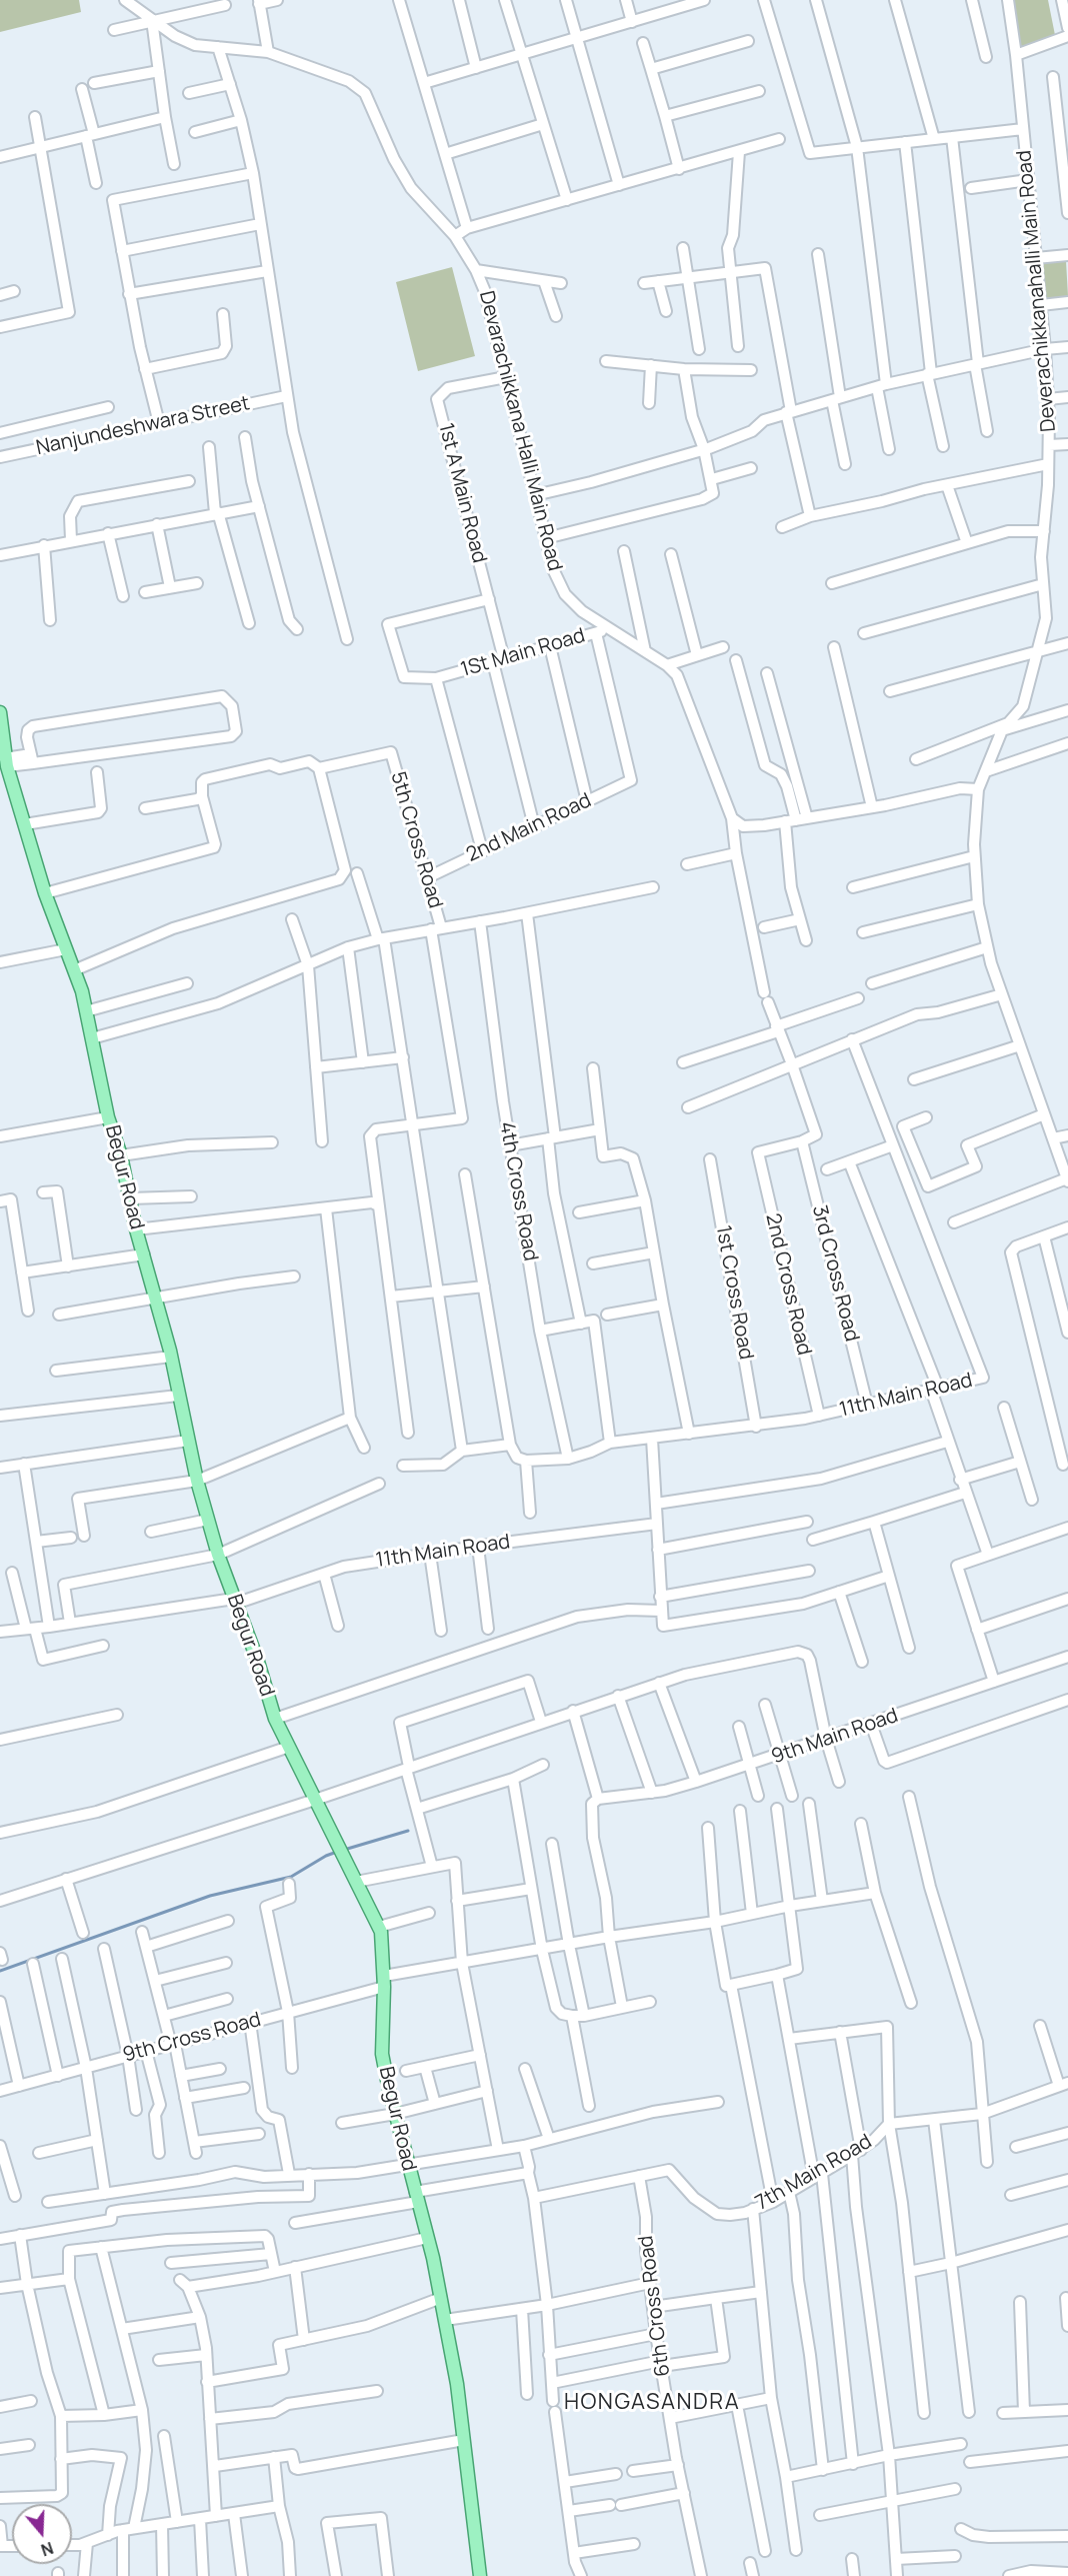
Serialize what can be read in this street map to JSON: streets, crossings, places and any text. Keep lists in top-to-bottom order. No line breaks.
{"streets":{"main road":["Begur Road"],"street":["Deverachikkanahalli Main Road","Nanjundeshwara Street","Devarachikkana Halli Main Road","1st A Main Road","1St Main Road","2nd Main Road","5th Cross Road","4th Cross Road","3rd Cross Road","2nd Cross Road","1st Cross Road","11th Main Road","9th Main Road","9th Cross Road","7th Main Road","6th Cross Road"]},"crossings":[["Devarachikkana Halli Main Road","1st A Main Road"],["Devarachikkana Halli Main Road","1St Main Road"],["Devarachikkana Halli Main Road","3rd Cross Road"],["Devarachikkana Halli Main Road","2nd Cross Road"],["1st A Main Road","1St Main Road"],["1St Main Road","2nd Main Road"],["2nd Main Road","5th Cross Road"],["Begur Road","11th Main Road"],["Begur Road","9th Cross Road"],["4th Cross Road","11th Main Road"],["3rd Cross Road","2nd Cross Road"],["3rd Cross Road","11th Main Road"],["2nd Cross Road","11th Main Road"],["1st Cross Road","11th Main Road"],["7th Main Road","6th Cross Road"]],"districts":["HONGASANDRA"],"north":"bottom"}
